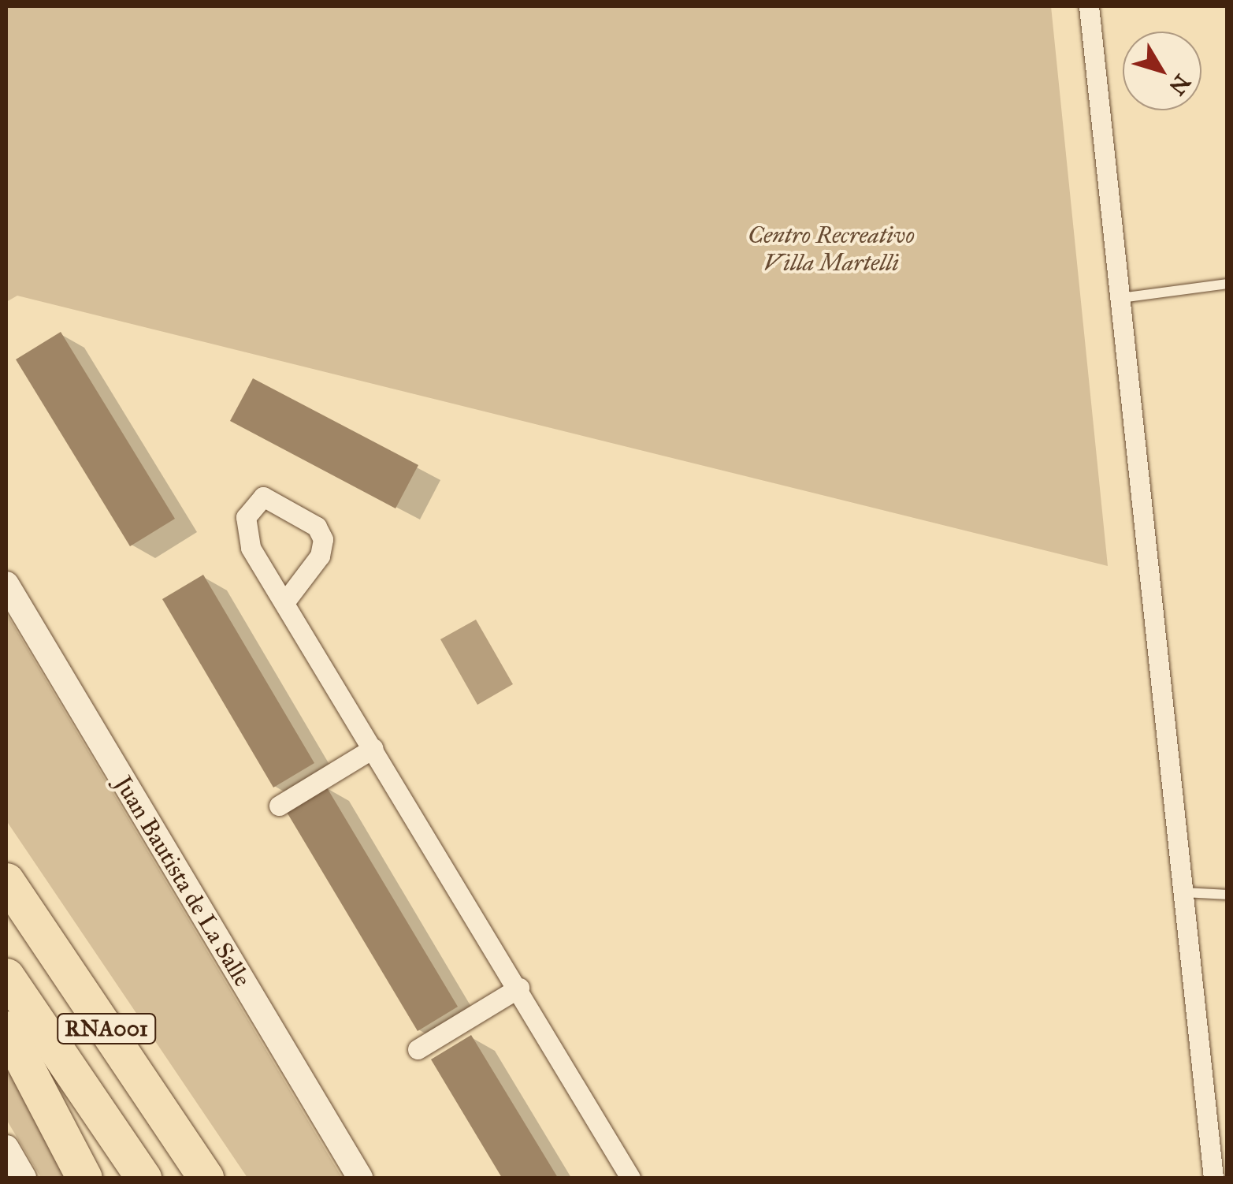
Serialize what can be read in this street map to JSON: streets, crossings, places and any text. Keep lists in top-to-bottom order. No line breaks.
{"streets":{"highway":["RNA001"],"street":["Juan Bautista de La Salle"]},"parks":["Centro Recreativo Villa Martelli"],"north":"bottom right"}
